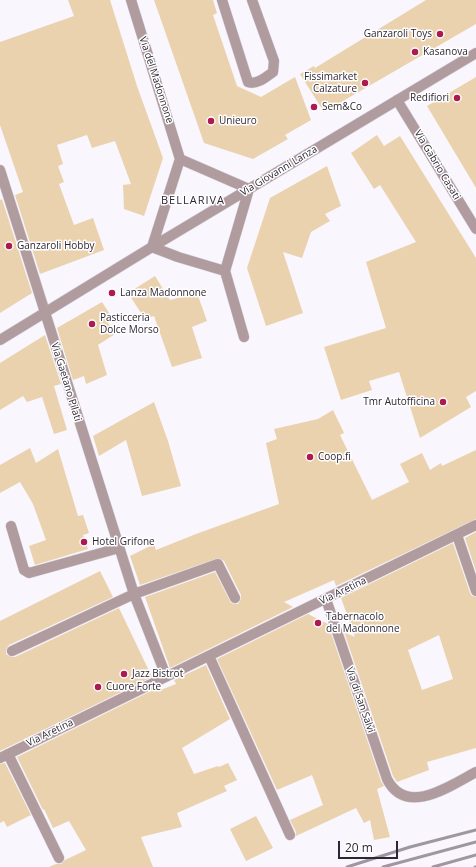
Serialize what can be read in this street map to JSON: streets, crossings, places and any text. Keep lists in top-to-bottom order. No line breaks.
{"streets":{"street":["Via del Madonnone","Via Gabrio Casati","Via Giovanni Lanza","Via Gaetano Pilati","Via Aretina","Via di San Salvi"]},"crossings":[["Via Gabrio Casati","Via Giovanni Lanza"],["Via Giovanni Lanza","Via Gaetano Pilati"],["Via Gaetano Pilati","Via Aretina"],["Via Aretina","Via di San Salvi"]],"districts":["BELLARIVA"],"places":["Ganzaroli Toys","Kasanova","Fissimarket Calzature","Redifiori","Sem&Co","Unieuro","Ganzaroli Hobby","Lanza Madonnone","Pasticceria Dolce Morso","Tmr Autofficina","Coop.fi","Hotel Grifone","Tabernacolo del Madonnone","Jazz Bistrot","Cuore Forte"],"scale_bar":"20 m"}
